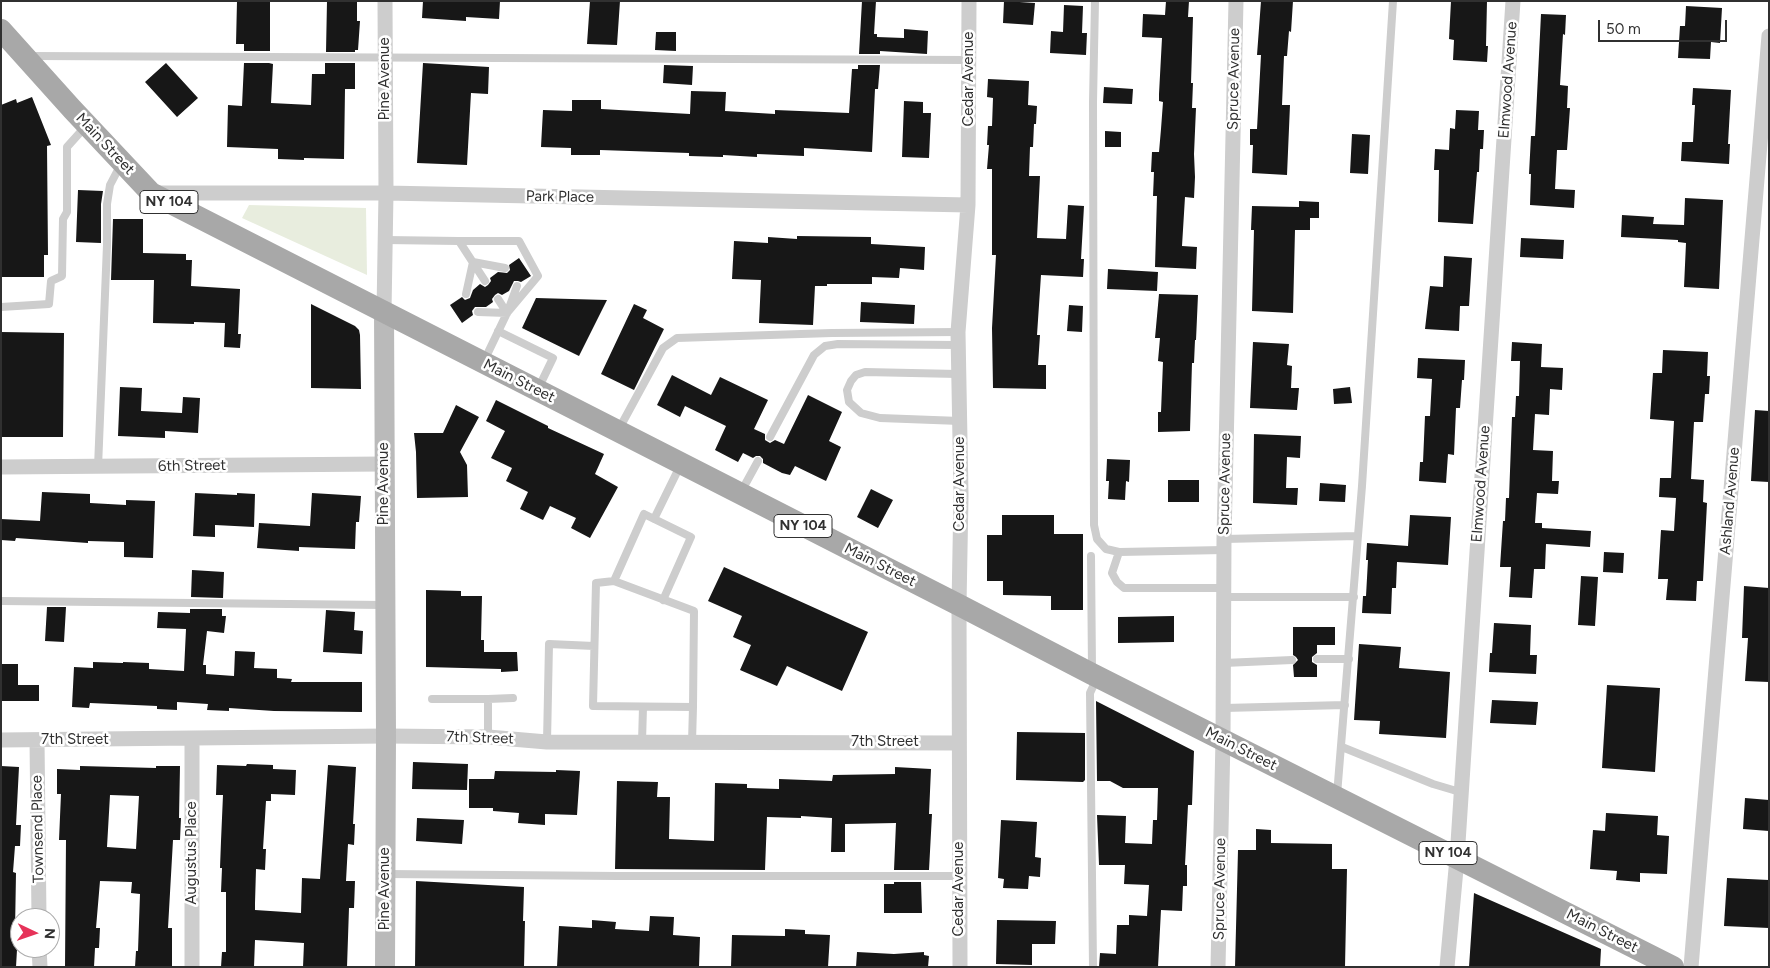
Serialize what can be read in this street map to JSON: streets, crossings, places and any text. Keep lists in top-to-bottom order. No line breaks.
{"streets":{"main road":["Pine Avenue","Main Street","NY 104"],"street":["Cedar Avenue","Spruce Avenue","Elmwood Avenue","Park Place","6th Street","Ashland Avenue","7th Street","Townsend Place","Augustus Place"]},"crossings":[["Pine Avenue","Main Street"],["Pine Avenue","Park Place"],["Pine Avenue","6th Street"],["Pine Avenue","7th Street"],["Cedar Avenue","Main Street"],["Cedar Avenue","Park Place"],["Cedar Avenue","7th Street"],["Spruce Avenue","Main Street"],["Elmwood Avenue","Main Street"],["Main Street","Park Place"],["7th Street","Townsend Place"],["7th Street","Augustus Place"]],"scale_bar":"50 m","north":"right"}
